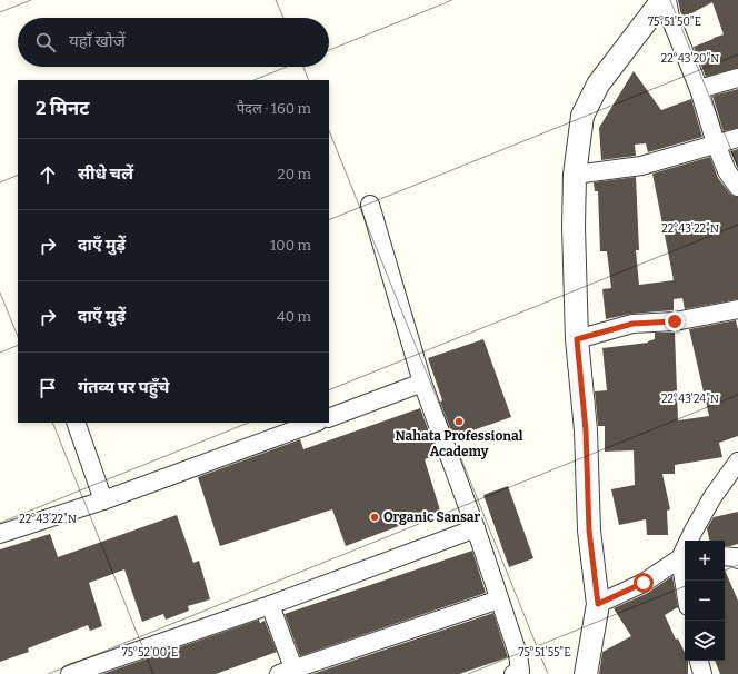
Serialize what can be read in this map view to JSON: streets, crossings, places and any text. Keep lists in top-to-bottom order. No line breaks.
{"places":["Nahata Professional Academy","Organic Sansar"],"page":{"search":"यहाँ खोजें","heading":["2 मिनट","पैदल · 160 m"],"list":[["सीधे चलें","20 m"],["दाएँ मुड़ें","100 m"],["दाएँ मुड़ें","40 m"],"गंतव्य पर पहुँचे"],"map_buttons":["+","−"]},"coordinates":["75°51'50\"E","22°43'20\"N","22°43'22\"N","22°43'24\"N","75°52'00\"E","75°51'55\"E"]}
